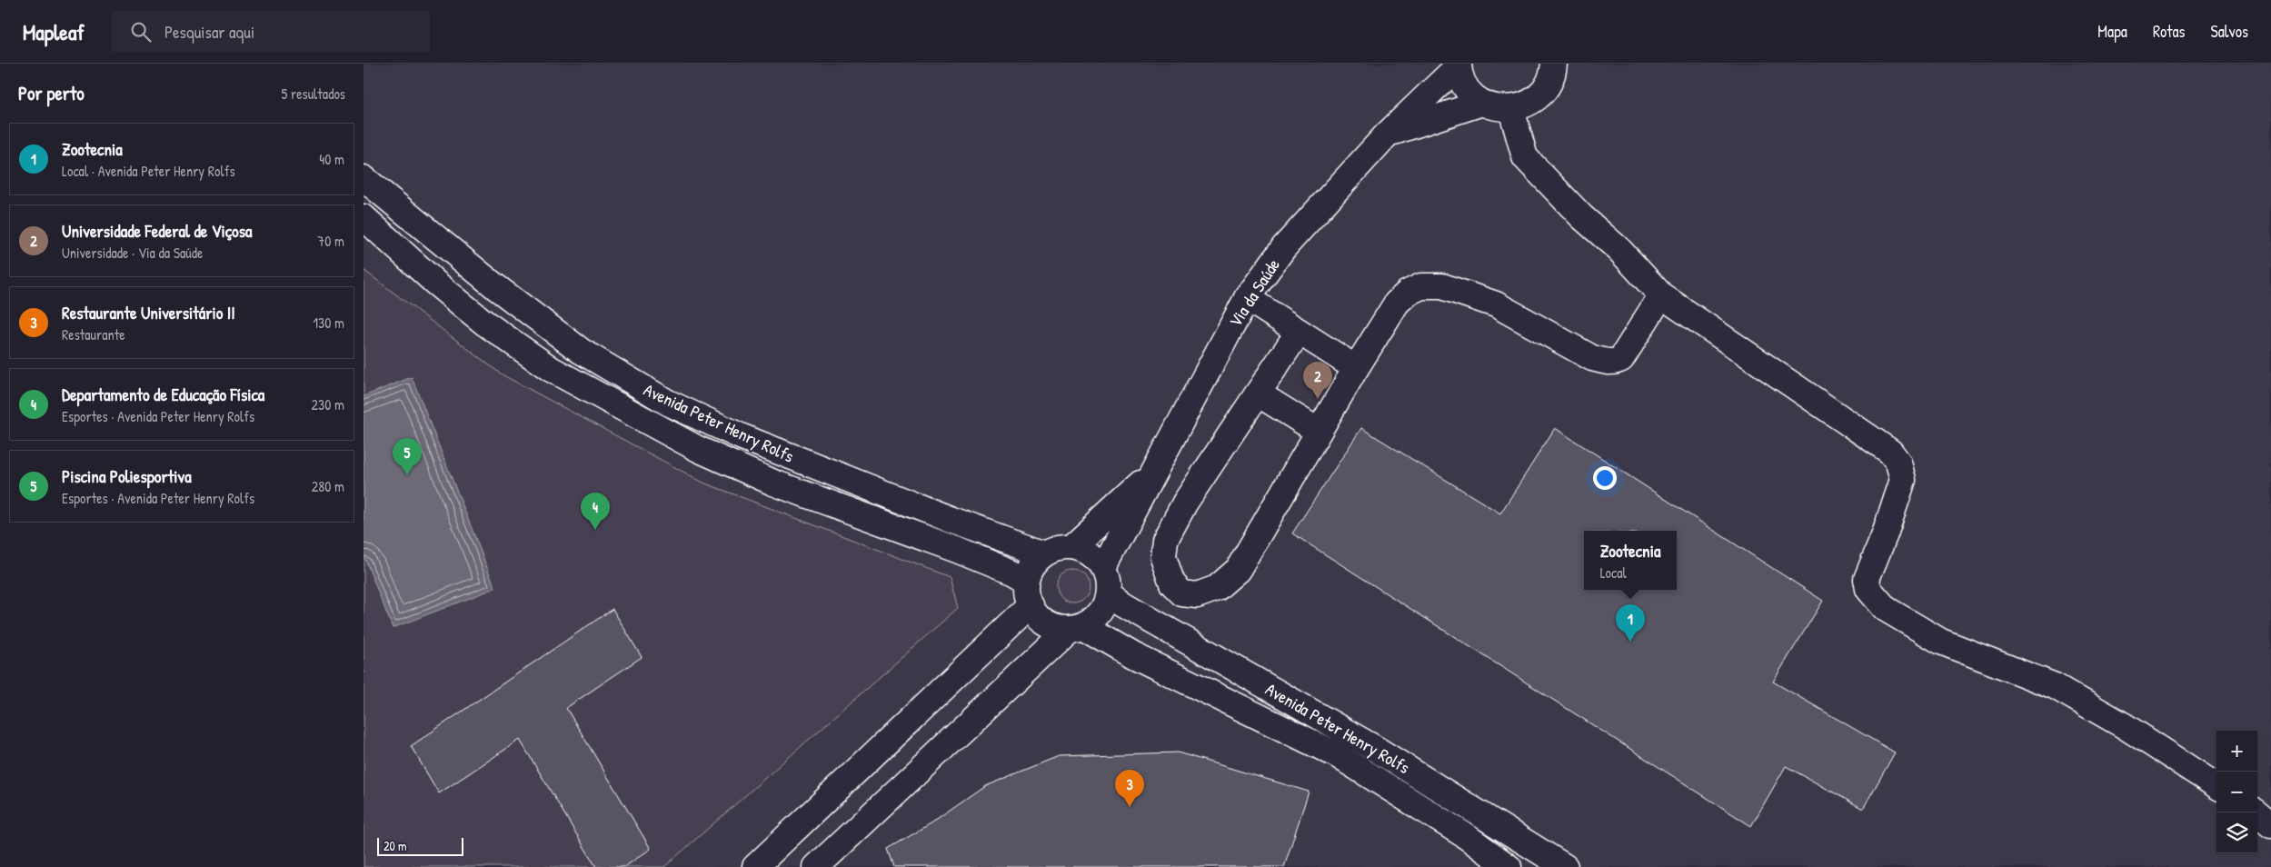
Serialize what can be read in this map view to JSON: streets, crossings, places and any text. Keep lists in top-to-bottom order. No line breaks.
{"streets":{"main road":["Via da Saúde","Avenida Peter Henry Rolfs"]},"crossings":[["Via da Saúde","Avenida Peter Henry Rolfs"]],"scale_bar":"20 m","page":{"header":"Mapleaf","search":"Pesquisar aqui","nav":["Mapa","Rotas","Salvos"],"heading":["Por perto","5 resultados"],"list":[{"mark":"1","name":"Zootecnia","note":"Local · Avenida Peter Henry Rolfs","value":"40 m"},{"mark":"2","name":"Universidade Federal de Viçosa","note":"Universidade · Via da Saúde","value":"70 m"},{"mark":"3","name":"Restaurante Universitário II","note":"Restaurante","value":"130 m"},{"mark":"4","name":"Departamento de Educação Física","note":"Esportes · Avenida Peter Henry Rolfs","value":"230 m"},{"mark":"5","name":"Piscina Poliesportiva","note":"Esportes · Avenida Peter Henry Rolfs","value":"280 m"}],"pins":["2","5","4","1","3"],"popup":["Zootecnia","Local"],"map_buttons":["+","−"],"scale":"20 m"}}
